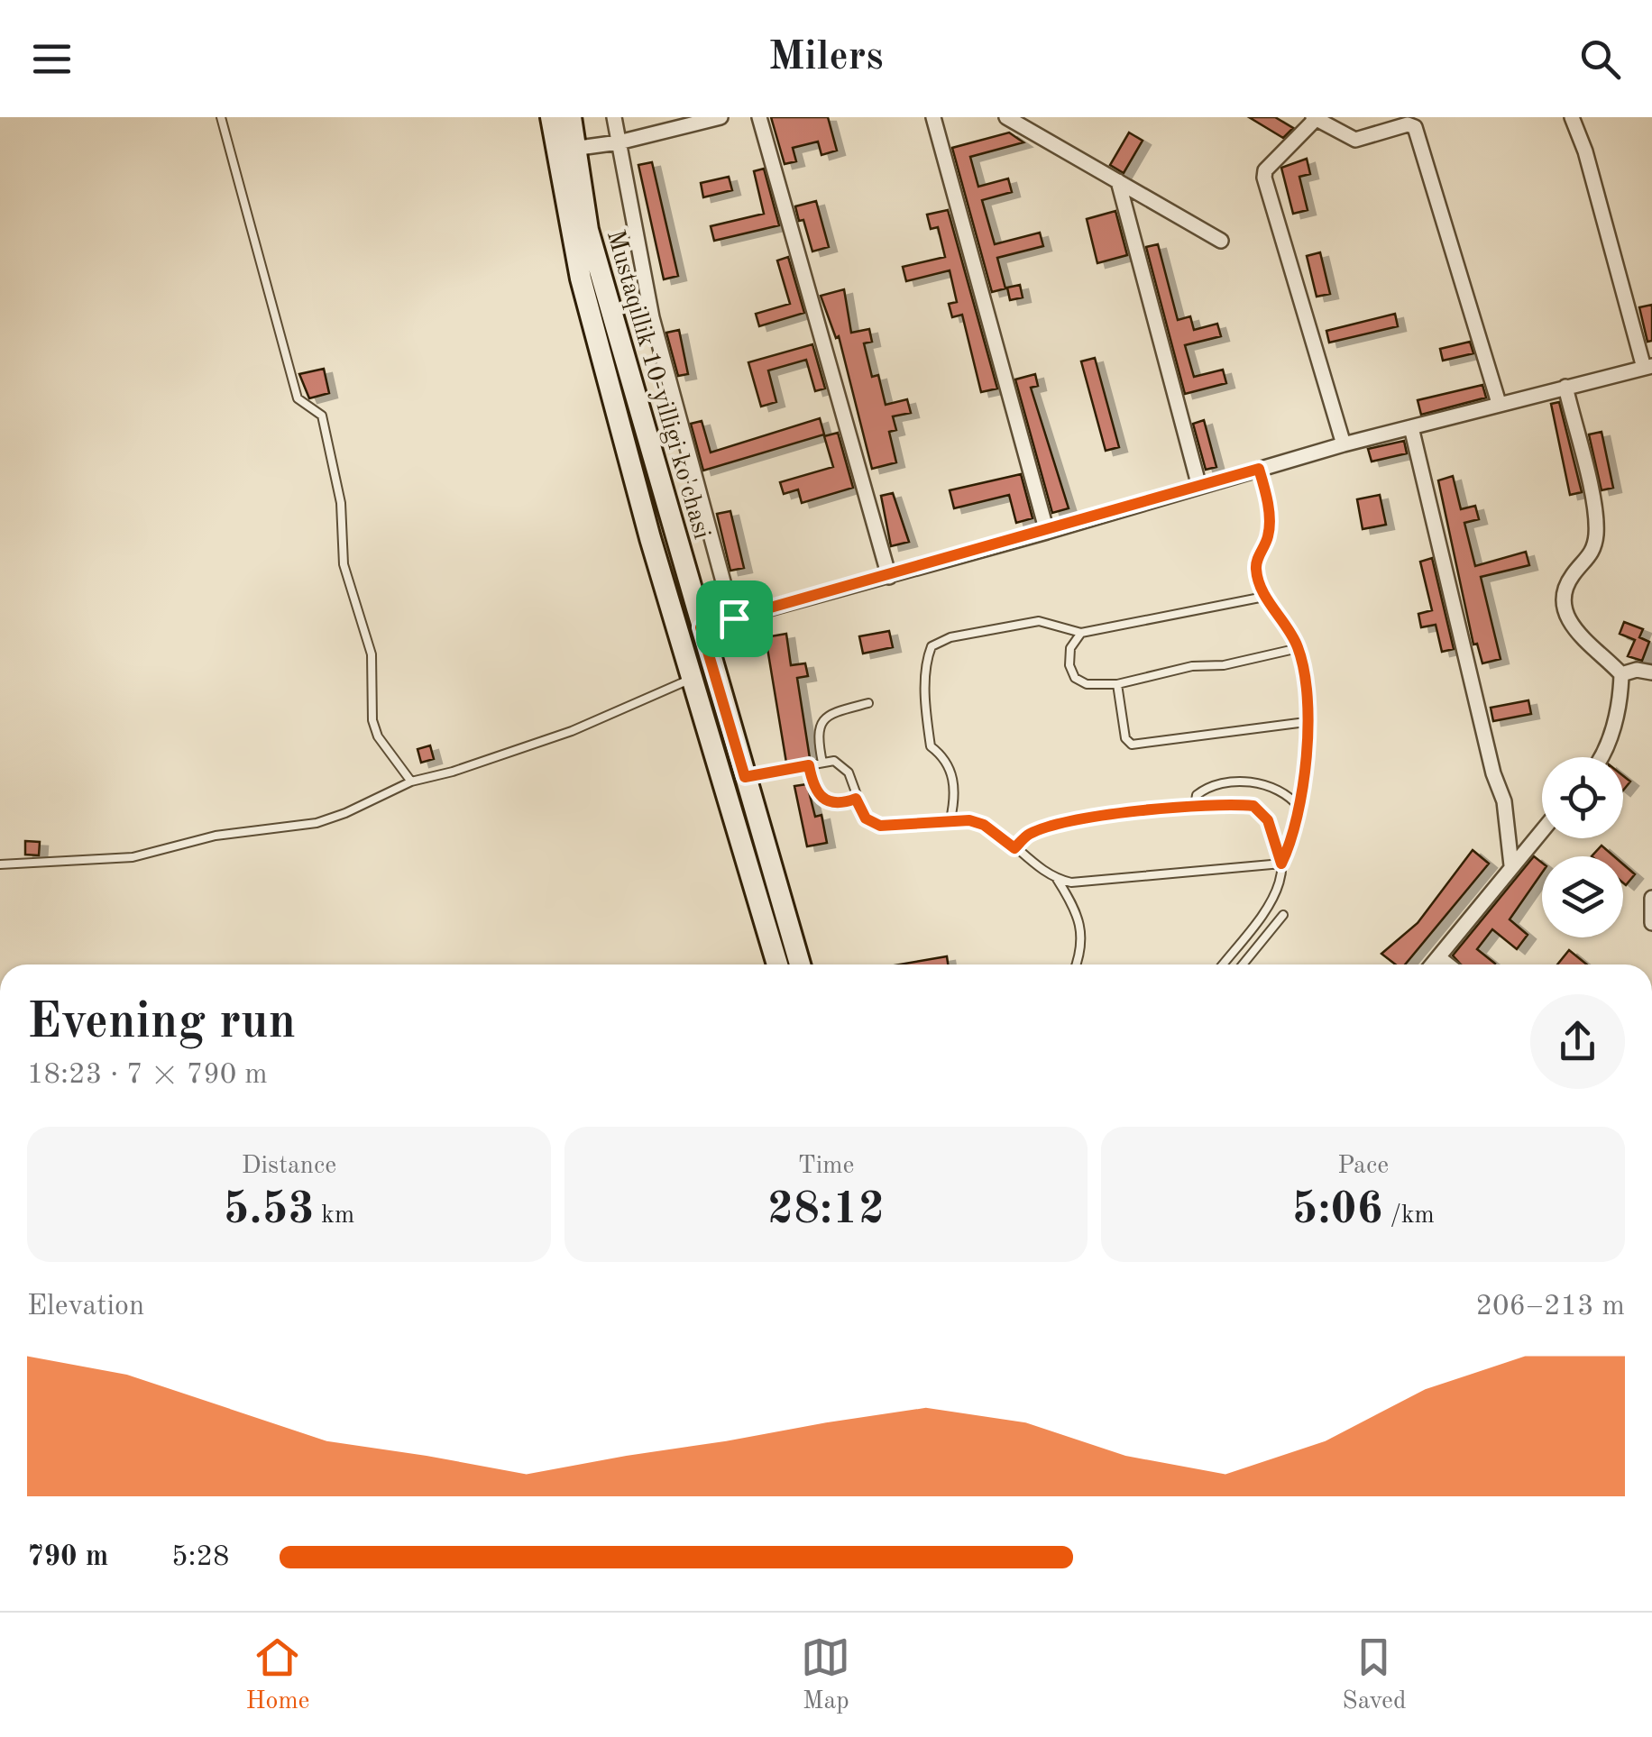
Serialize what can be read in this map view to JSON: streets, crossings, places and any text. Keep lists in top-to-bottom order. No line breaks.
{"streets":{"main road":["Mustaqillik 10-yilligi ko'chasi"]},"page":{"header":"Milers","heading":["Evening run","18:23 · 7 × 790 m"],"stats":[["Distance","5.53 km"],["Time","28:12"],["Pace","5:06 /km"]],"chart":["Elevation","206–213 m"],"list":[{"name":"790 m","note":"5:28"}],"tabs":["Home","Map","Saved"]}}
